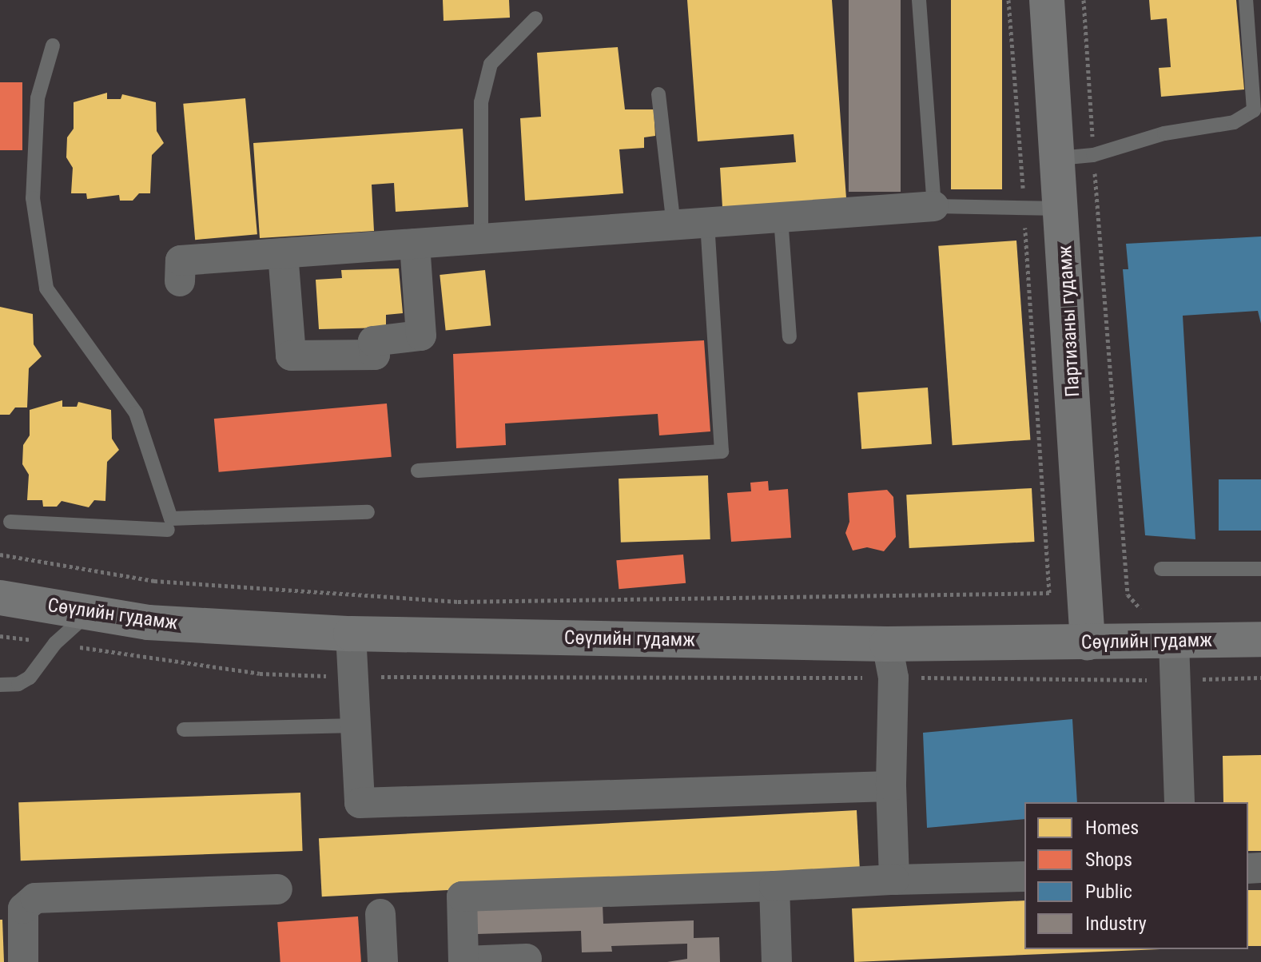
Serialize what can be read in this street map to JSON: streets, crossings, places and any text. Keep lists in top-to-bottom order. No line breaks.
{"streets":{"main road":["Партизаны гудамж","Сөүлийн гудамж"]},"crossings":[["Партизаны гудамж","Сөүлийн гудамж"]],"legend":["Homes","Shops","Public","Industry"]}
